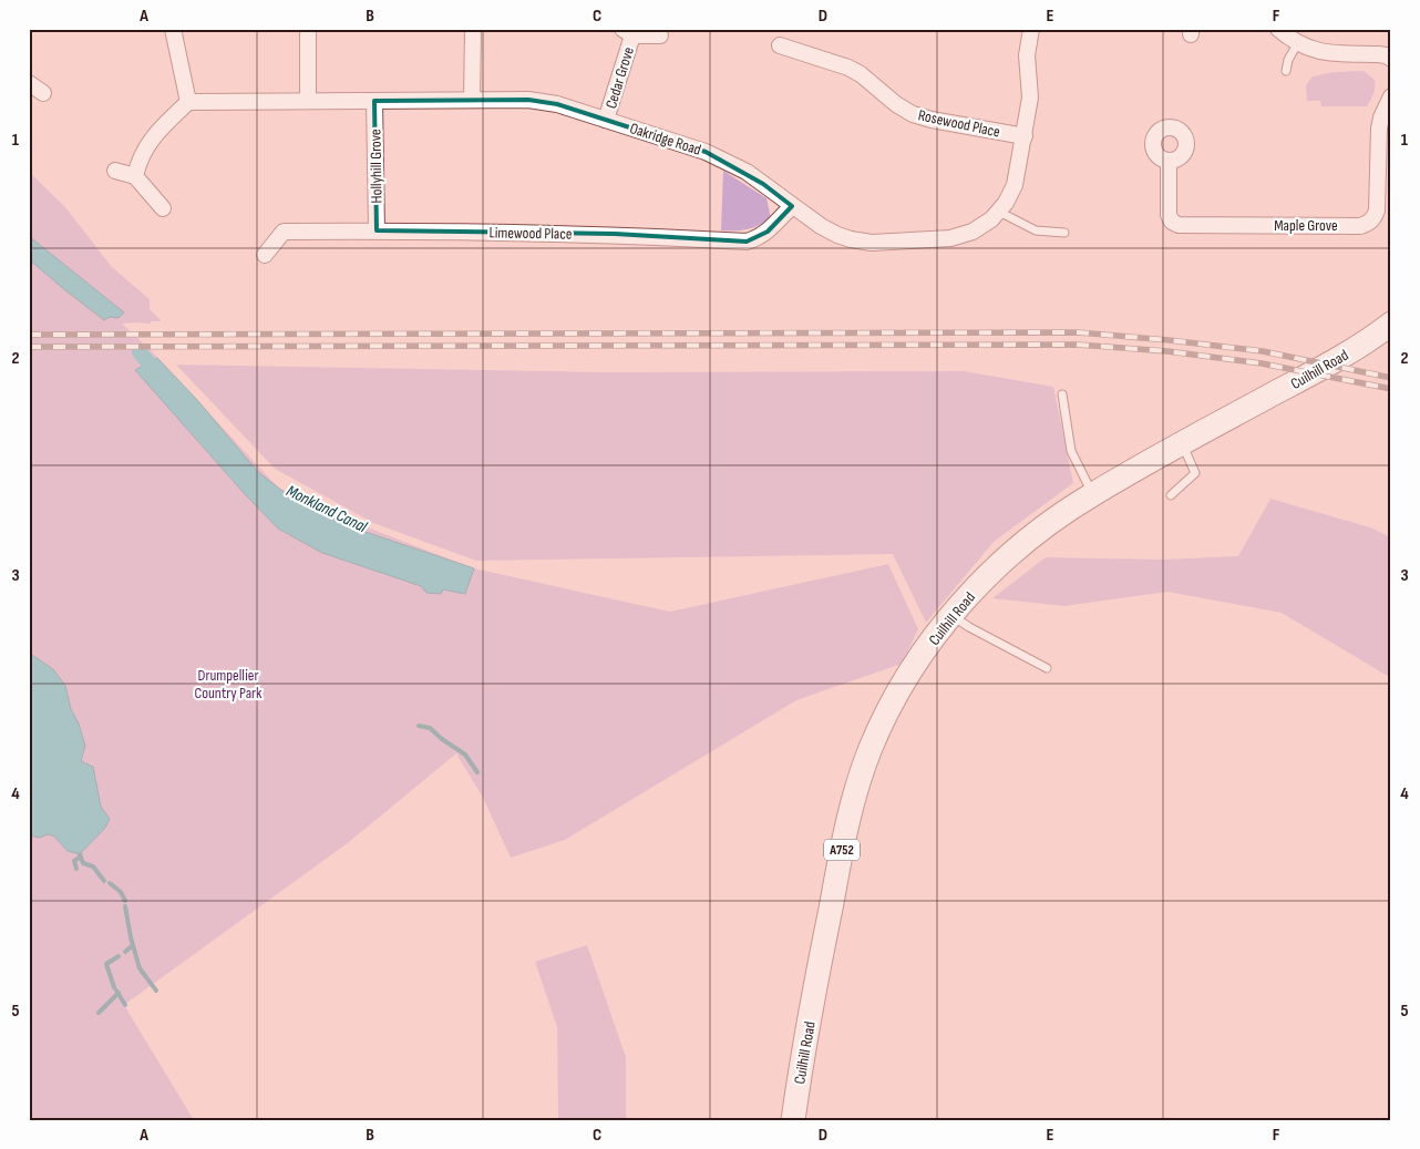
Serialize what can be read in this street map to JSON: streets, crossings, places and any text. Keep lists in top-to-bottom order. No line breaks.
{"streets":{"main road":["Cuilhill Road","A752"],"street":["Cedar Grove","Rosewood Place","Oakridge Road","Hollyhill Grove","Maple Grove","Limewood Place"]},"crossings":[["Cedar Grove","Oakridge Road"],["Rosewood Place","Oakridge Road"],["Oakridge Road","Hollyhill Grove"],["Oakridge Road","Limewood Place"],["Hollyhill Grove","Limewood Place"]],"water":["Monkland Canal"],"parks":["Drumpellier Country Park"],"grid":{"columns":["A","B","C","D","E","F"],"rows":["1","2","3","4","5"]}}
